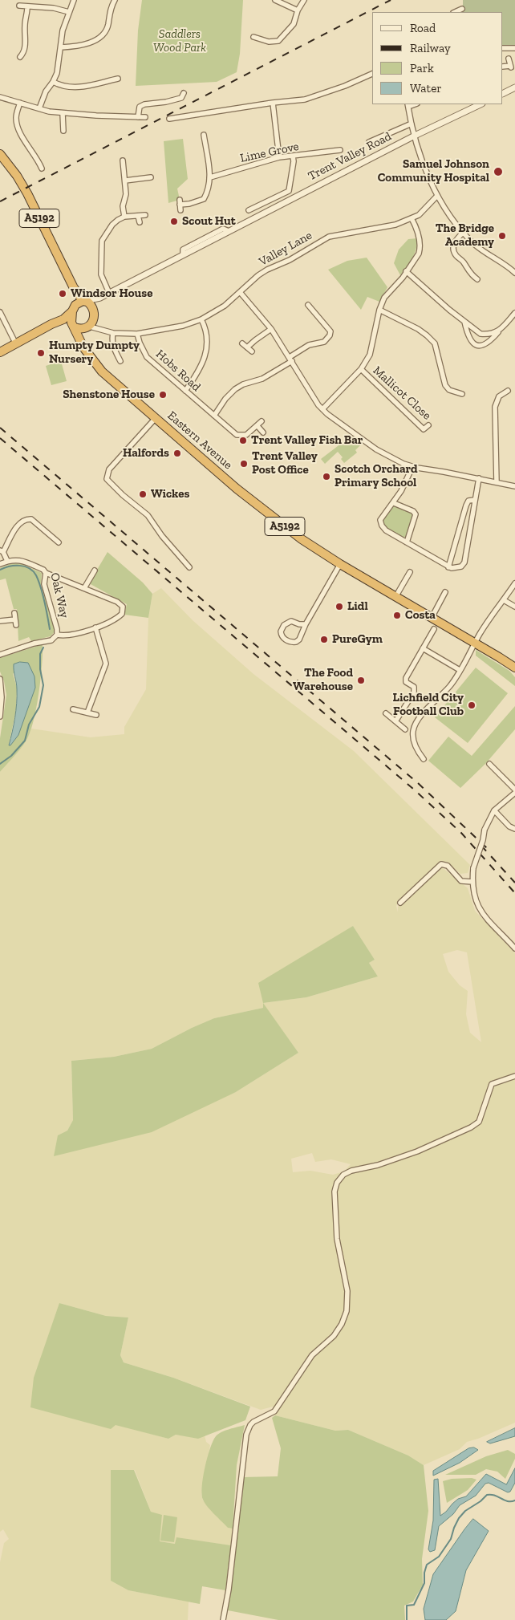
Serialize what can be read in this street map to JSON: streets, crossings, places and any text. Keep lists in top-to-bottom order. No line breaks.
{"streets":{"highway":["A5192","Eastern Avenue"],"street":["Lime Grove","Trent Valley Road","Valley Lane","Hobs Road","Mallicot Close","Oak Way"]},"crossings":[["Trent Valley Road","A5192"],["Trent Valley Road","Valley Lane"],["Trent Valley Road","Eastern Avenue"],["A5192","Valley Lane"],["A5192","Eastern Avenue"],["Valley Lane","Hobs Road"],["Valley Lane","Eastern Avenue"]],"parks":["Saddlers Wood Park"],"places":["Samuel Johnson Community Hospital","Scout Hut","The Bridge Academy","Windsor House","Humpty Dumpty Nursery","Shenstone House","Trent Valley Fish Bar","Halfords","Trent Valley Post Office","Scotch Orchard Primary School","Wickes","Lidl","Costa","PureGym","The Food Warehouse","Lichfield City Football Club"],"legend":["Road","Railway","Park","Water"]}
